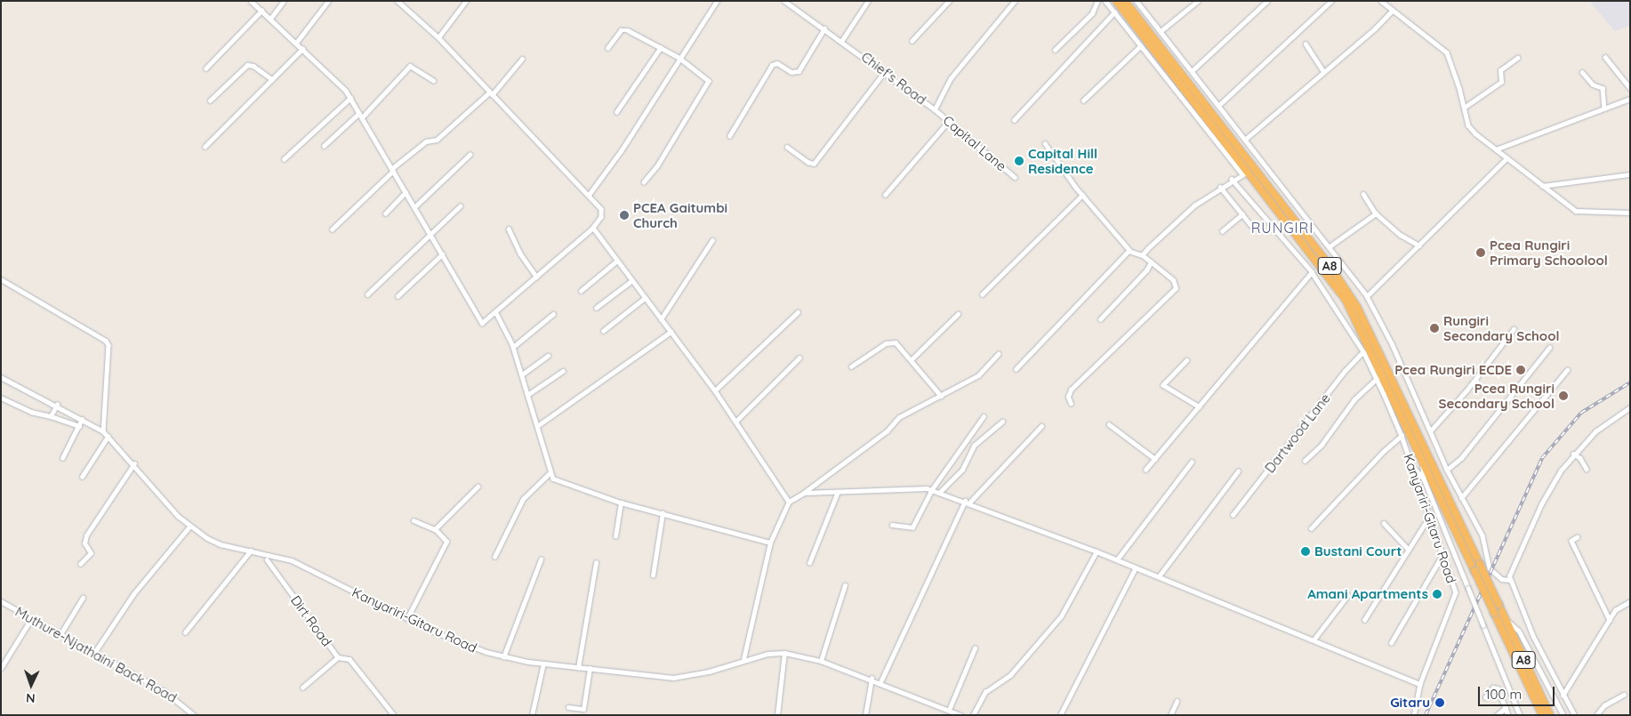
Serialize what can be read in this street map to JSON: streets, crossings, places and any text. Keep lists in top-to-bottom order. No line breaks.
{"streets":{"highway":["A8"],"street":["Chief's Road","Capital Lane","Dartwood Lane","Kanyariri-Gitaru Road","Dirt Road","Muthure-Njathaini Back Road"]},"crossings":[["Chief's Road","Capital Lane"],["Dartwood Lane","Kanyariri-Gitaru Road"]],"districts":["RUNGIRI"],"places":["Capital Hill Residence","PCEA Gaitumbi Church","Pcea Rungiri Primary Schoolool","Rungiri Secondary School","Pcea Rungiri ECDE","Pcea Rungiri Secondary School","Bustani Court","Amani Apartments","Gitaru"],"scale_bar":"100 m","north":"bottom"}
